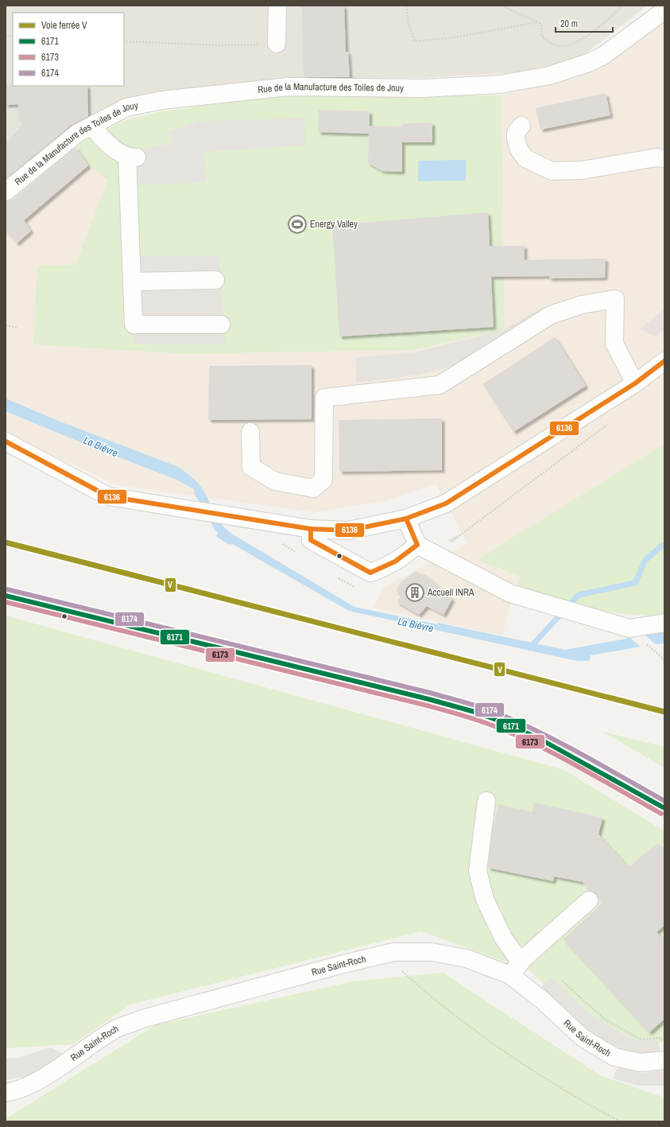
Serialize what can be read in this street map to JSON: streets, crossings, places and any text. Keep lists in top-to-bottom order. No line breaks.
{"streets":{"street":["Rue de la Manufacture des Toiles de Jouy","Rue Saint-Roch"]},"water":["La Bièvre"],"places":{"sports":["Energy Valley"],"building":["Accueil INRA"]},"lines":["transit line 6136","rail line V","transit line 6174","transit line 6171","transit line 6173"],"legend":["Voie ferrée V","6171","6173","6174"],"scale_bar":"20 m"}
